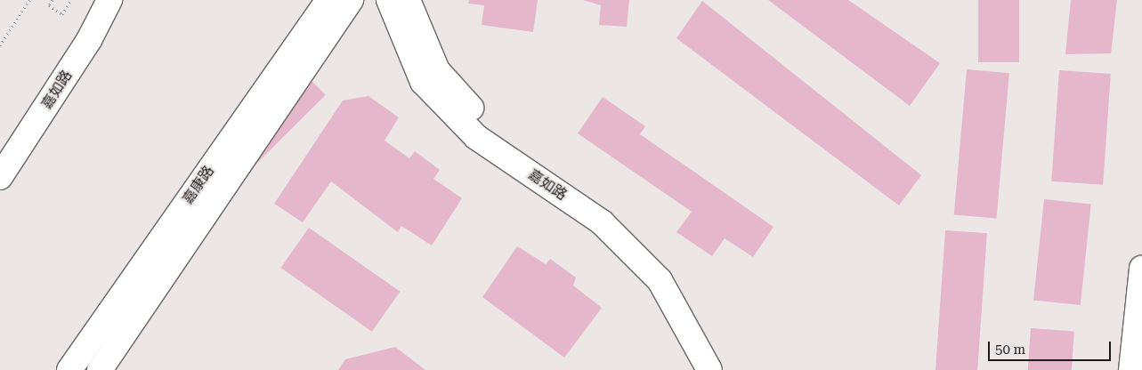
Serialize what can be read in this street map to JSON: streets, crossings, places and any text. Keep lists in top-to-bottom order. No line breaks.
{"streets":{"street":["嘉如路","嘉康路"]},"scale_bar":"50 m"}
